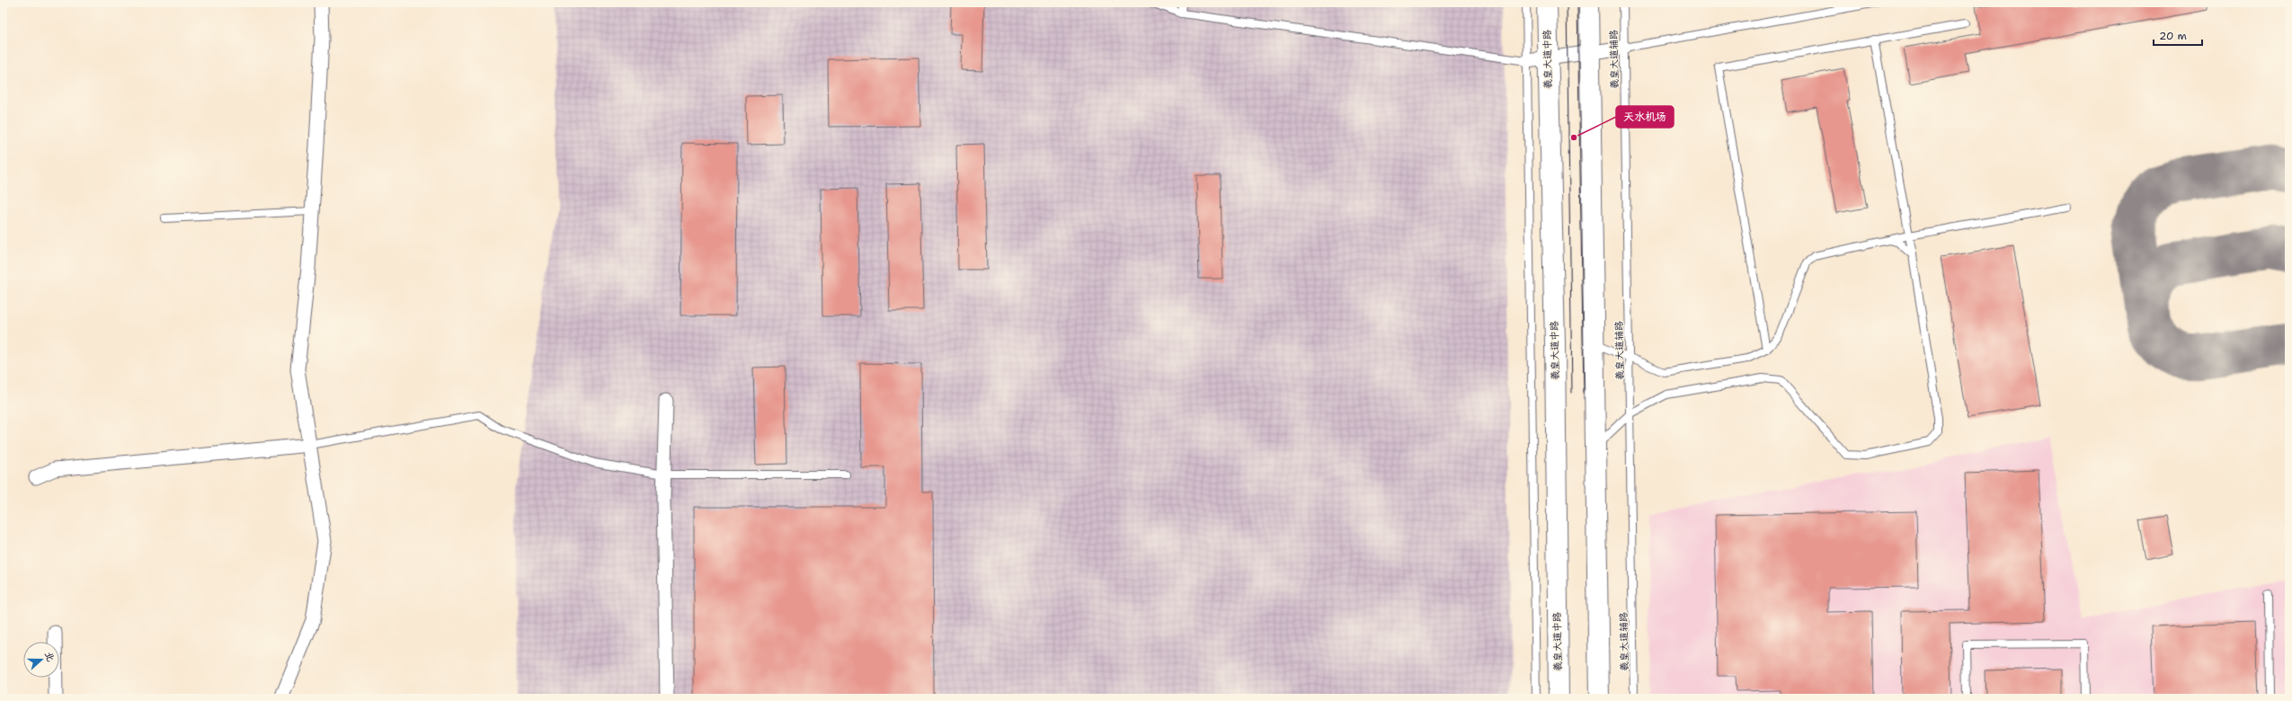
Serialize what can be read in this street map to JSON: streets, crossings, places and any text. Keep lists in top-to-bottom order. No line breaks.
{"streets":{"main road":["羲皇大道中路"],"lane":["羲皇大道辅路"]},"places":["天水机场"],"scale_bar":"20 m","north":"right"}
